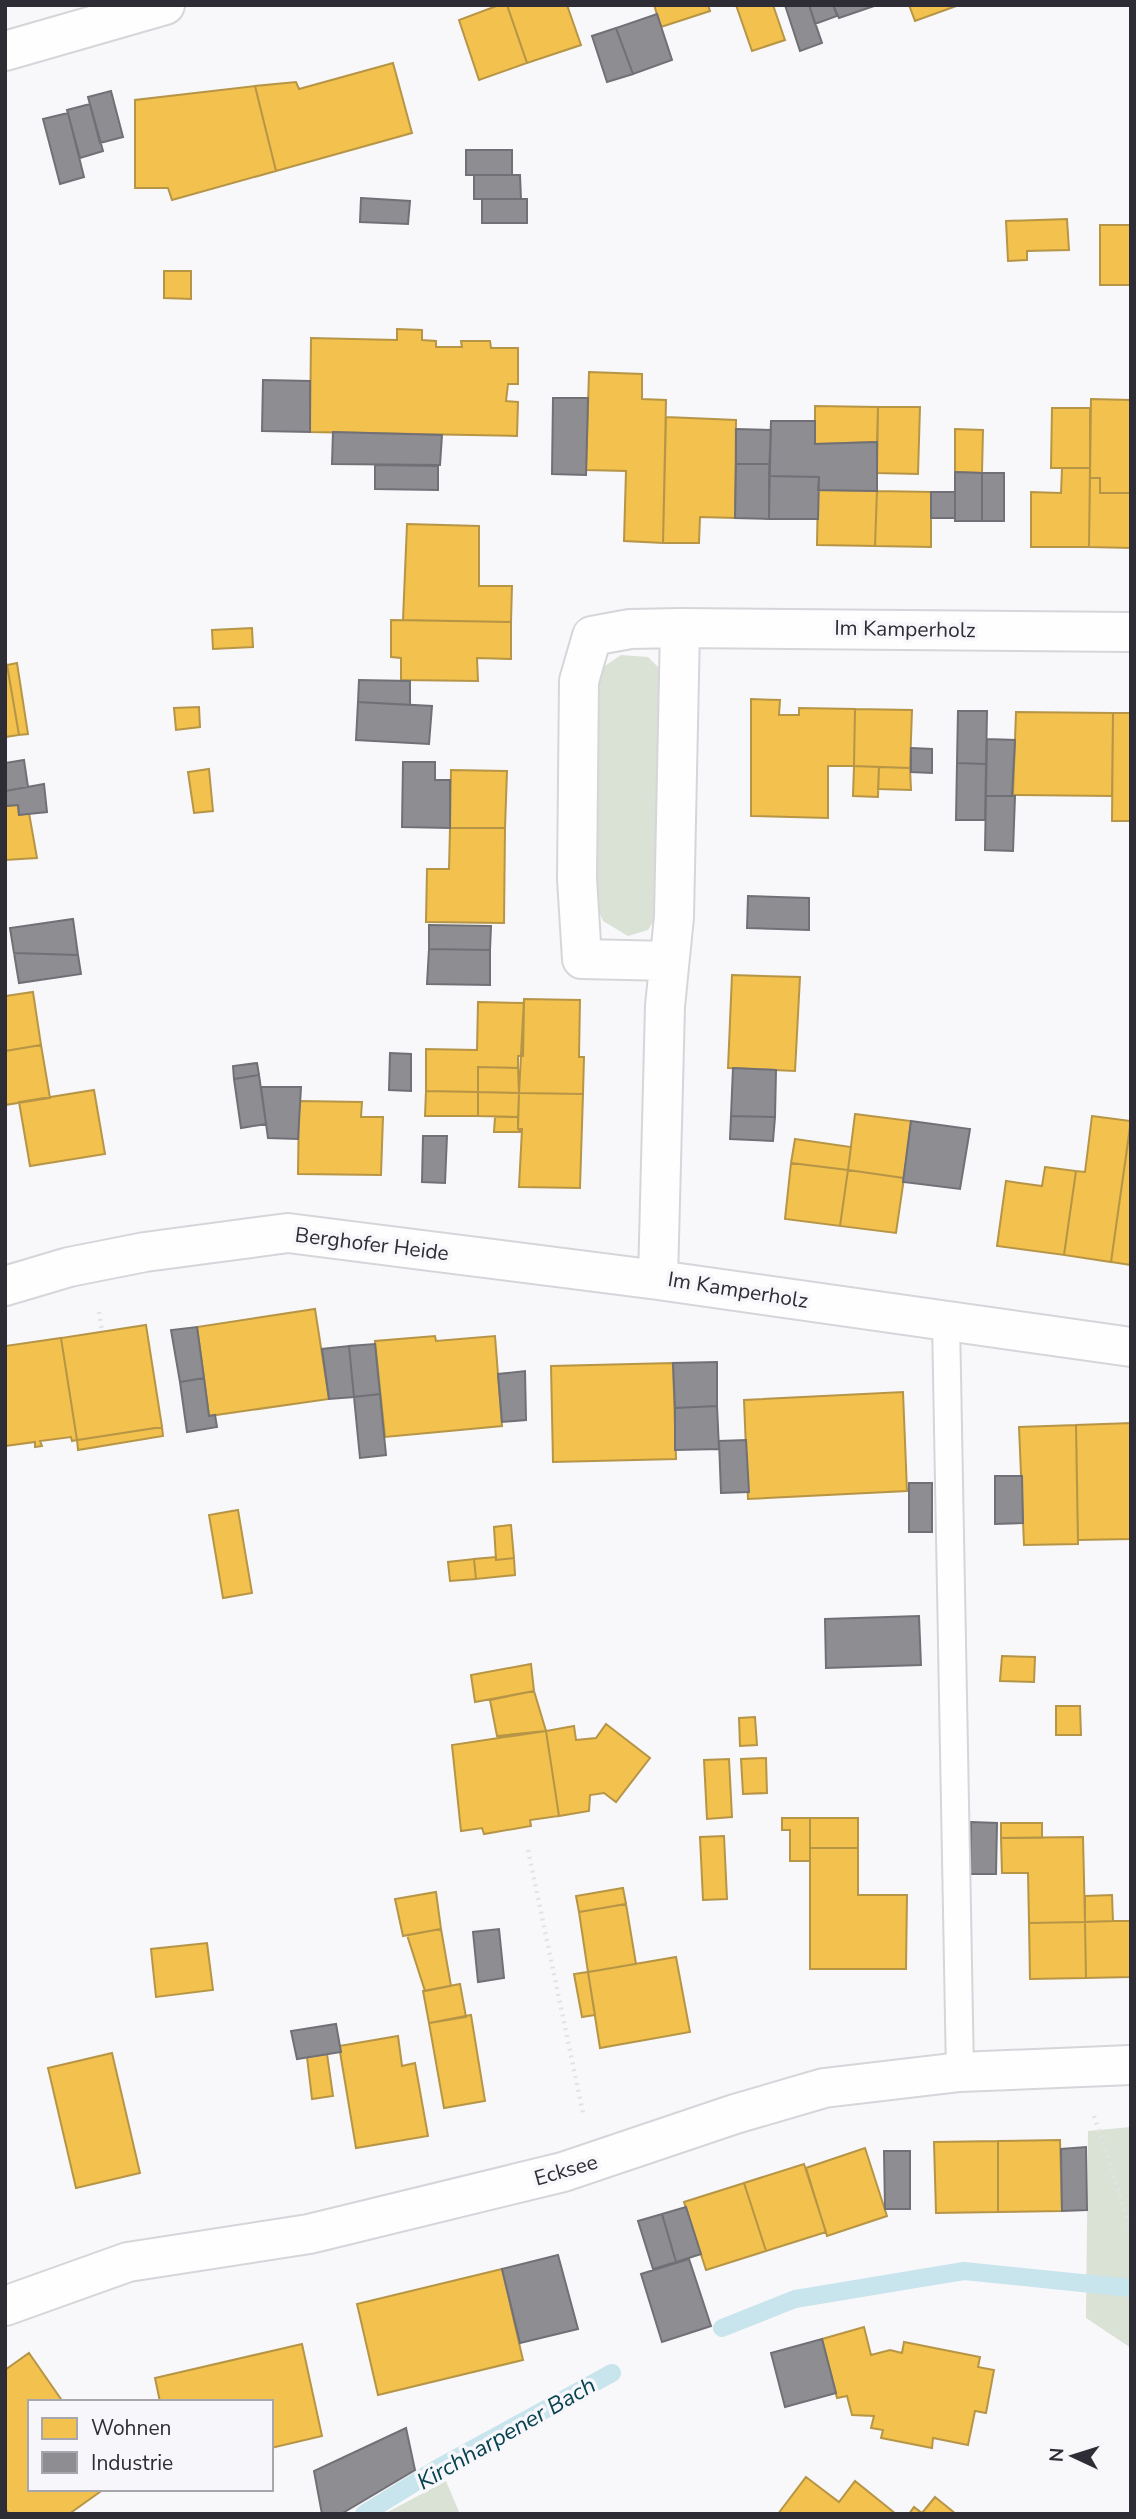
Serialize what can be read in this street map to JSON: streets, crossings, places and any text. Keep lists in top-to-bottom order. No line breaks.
{"streets":{"street":["Im Kamperholz","Berghofer Heide","Ecksee"]},"crossings":[["Im Kamperholz","Berghofer Heide"]],"water":["Kirchharpener Bach"],"legend":["Wohnen","Industrie"],"north":"left"}
